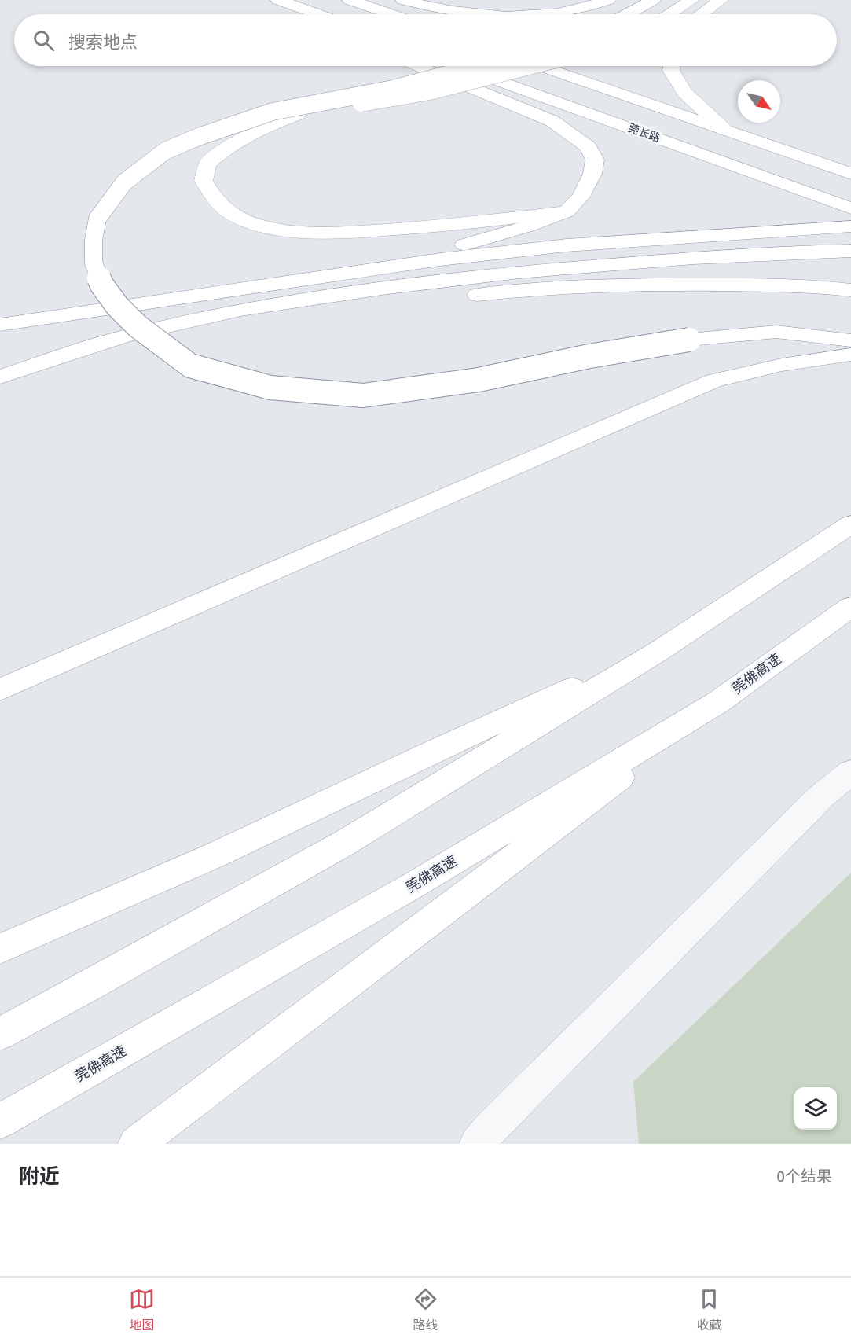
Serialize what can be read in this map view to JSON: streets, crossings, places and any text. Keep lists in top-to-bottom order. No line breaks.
{"streets":{"main road":["莞长路","莞佛高速"]},"north":"bottom right","page":{"search":"搜索地点","heading":["附近","0个结果"],"nav":["地图","路线","收藏"]}}
